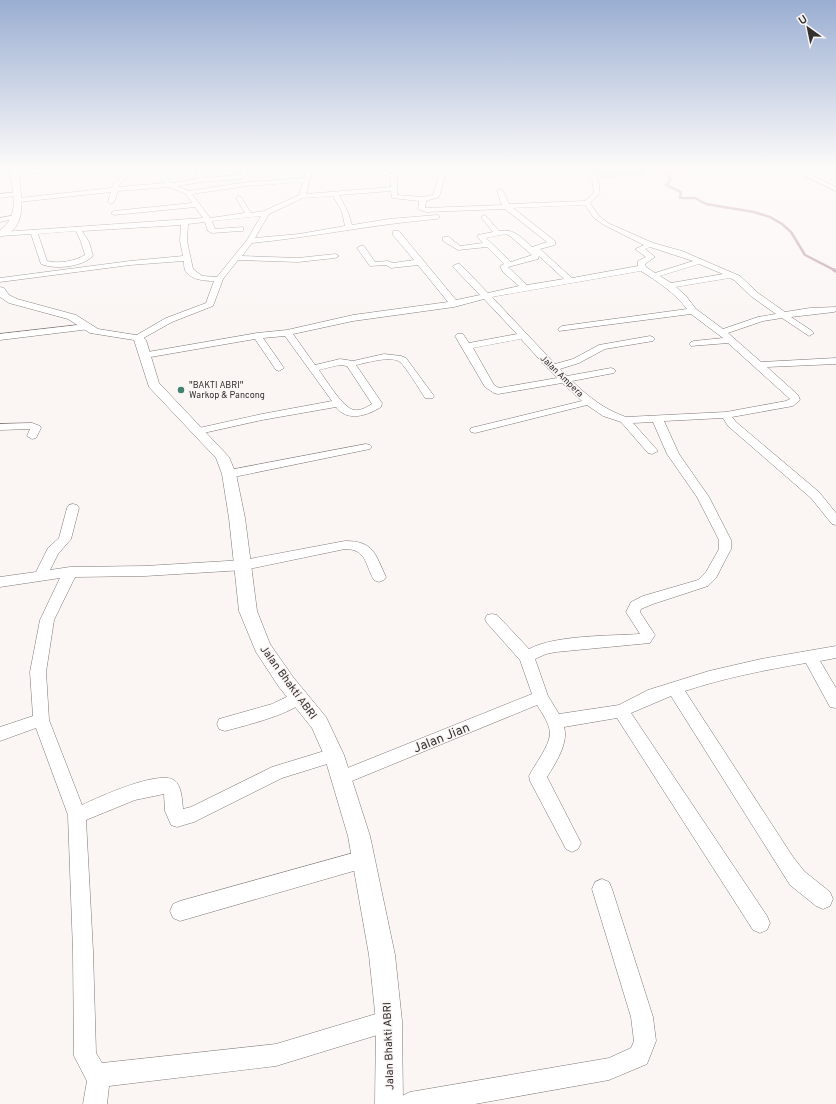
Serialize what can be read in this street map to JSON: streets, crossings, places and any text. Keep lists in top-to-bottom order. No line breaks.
{"streets":{"street":["Jalan Ampera","Jalan Bhakti ABRI","Jalan Jian"]},"crossings":[["Jalan Bhakti ABRI","Jalan Jian"]],"places":["\"BAKTI ABRI\" Warkop & Pancong"],"north":"top left"}
